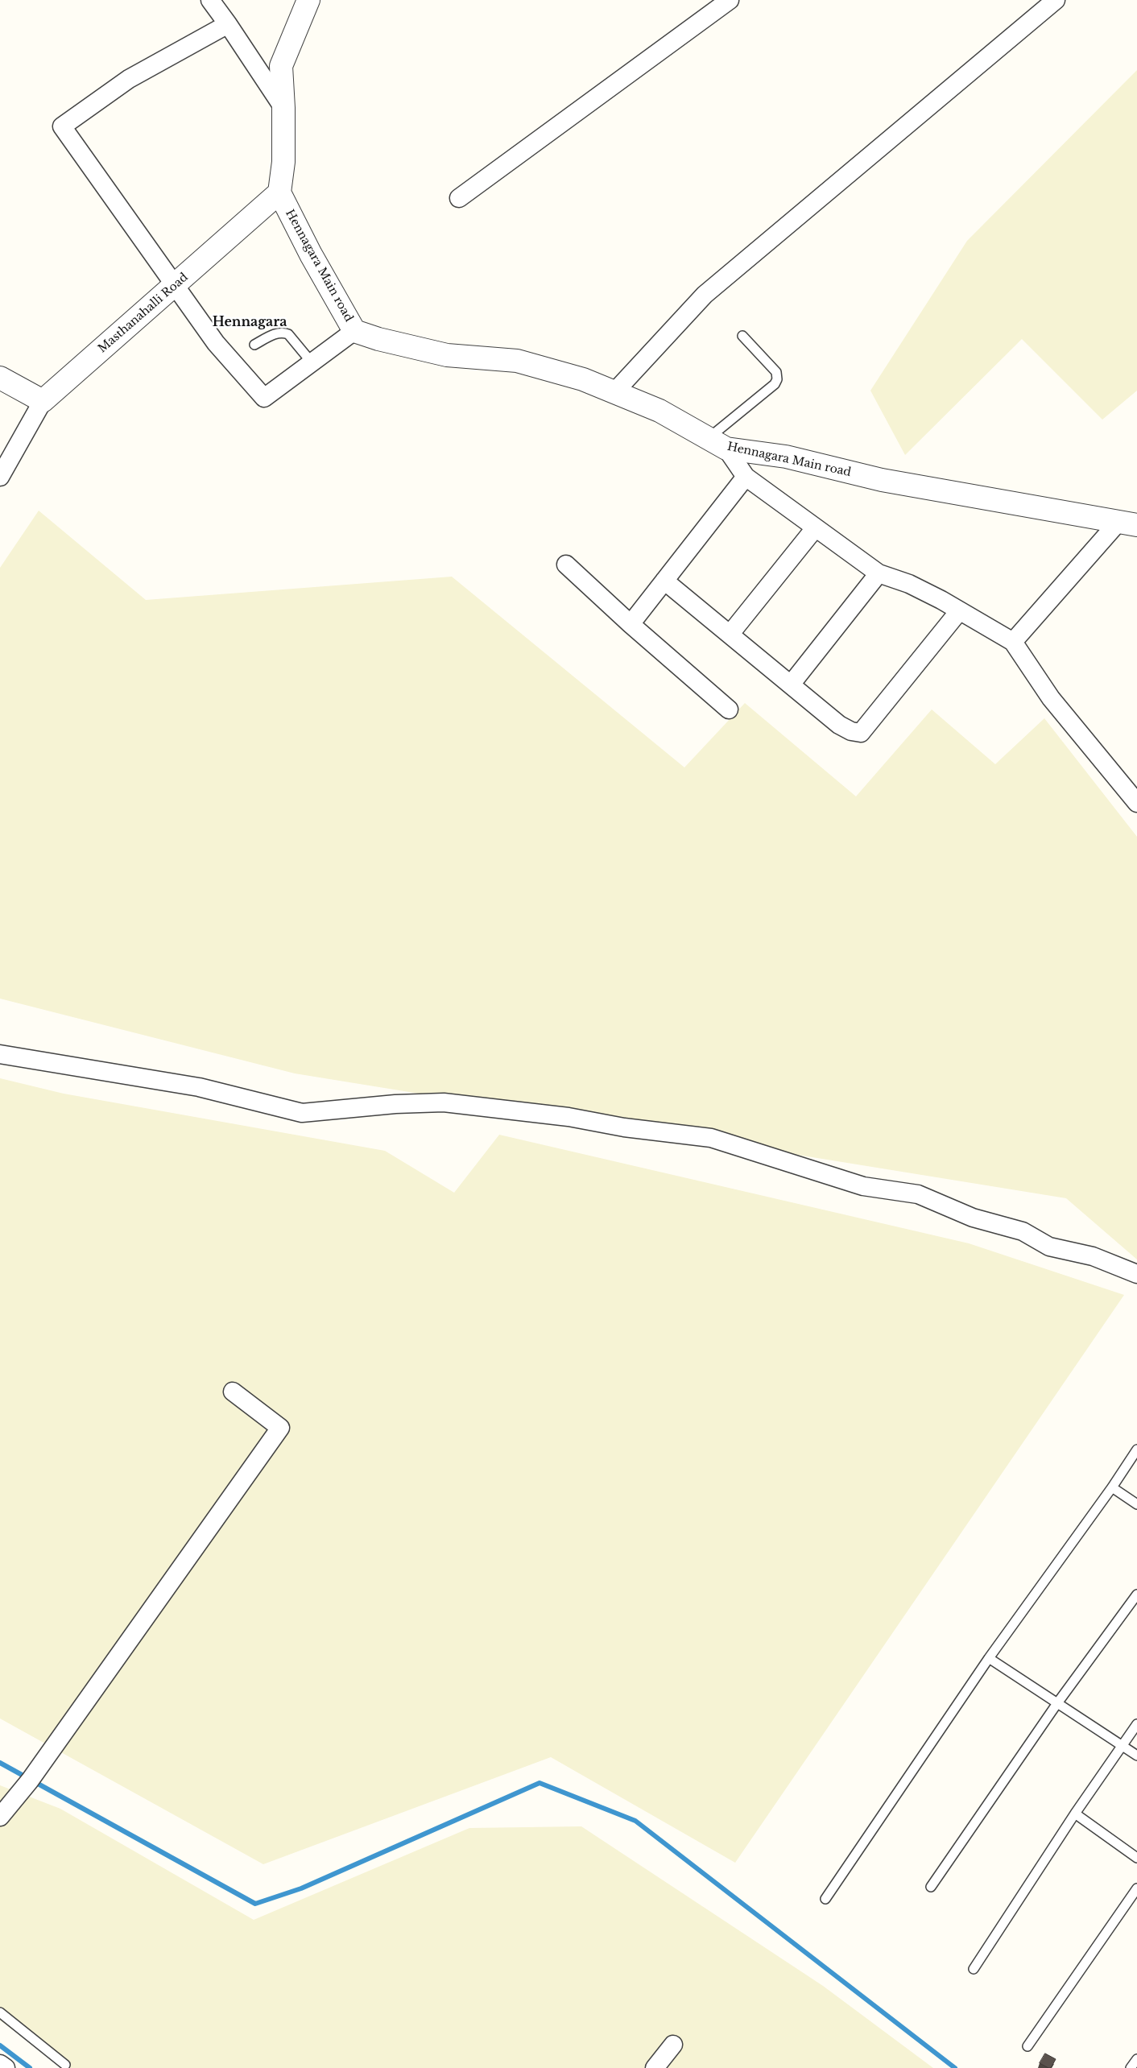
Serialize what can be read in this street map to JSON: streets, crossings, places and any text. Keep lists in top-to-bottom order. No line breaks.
{"streets":{"street":["Hennagara Main road","Masthanahalli Road"]},"crossings":[["Hennagara Main road","Masthanahalli Road"]],"districts":["Hennagara"]}
